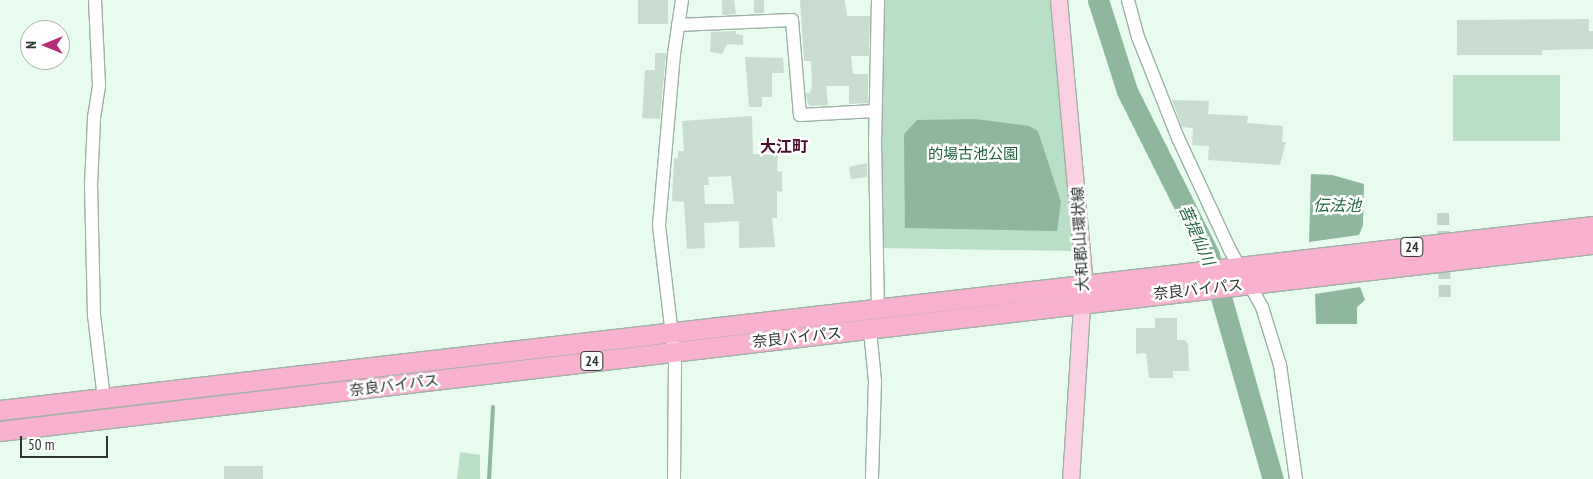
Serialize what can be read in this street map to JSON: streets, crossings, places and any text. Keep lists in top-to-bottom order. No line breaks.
{"streets":{"highway":["24","奈良バイパス"],"main road":["大和郡山環状線"]},"crossings":[["大和郡山環状線","奈良バイパス"]],"districts":["大江町"],"water":["伝法池","菩提仙川"],"parks":["的場古池公園"],"scale_bar":"50 m","north":"left"}
